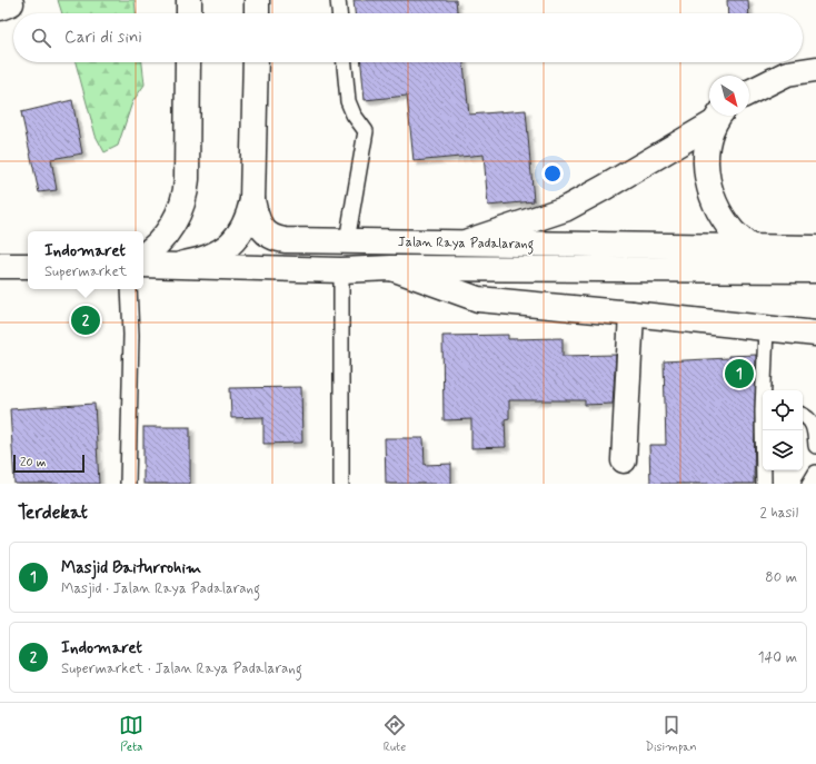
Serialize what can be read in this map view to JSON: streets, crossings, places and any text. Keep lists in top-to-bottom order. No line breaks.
{"streets":{"main road":["Jalan Raya Padalarang"]},"scale_bar":"20 m","north":"bottom right","page":{"search":"Cari di sini","popup":["Indomaret","Supermarket"],"pins":["2","1"],"scale":"20 m","heading":["Terdekat","2 hasil"],"list":[{"mark":"1","name":"Masjid Baiturrohim","note":"Masjid · Jalan Raya Padalarang","value":"80 m"},{"mark":"2","name":"Indomaret","note":"Supermarket · Jalan Raya Padalarang","value":"140 m"}],"nav":["Peta","Rute","Disimpan"]}}
